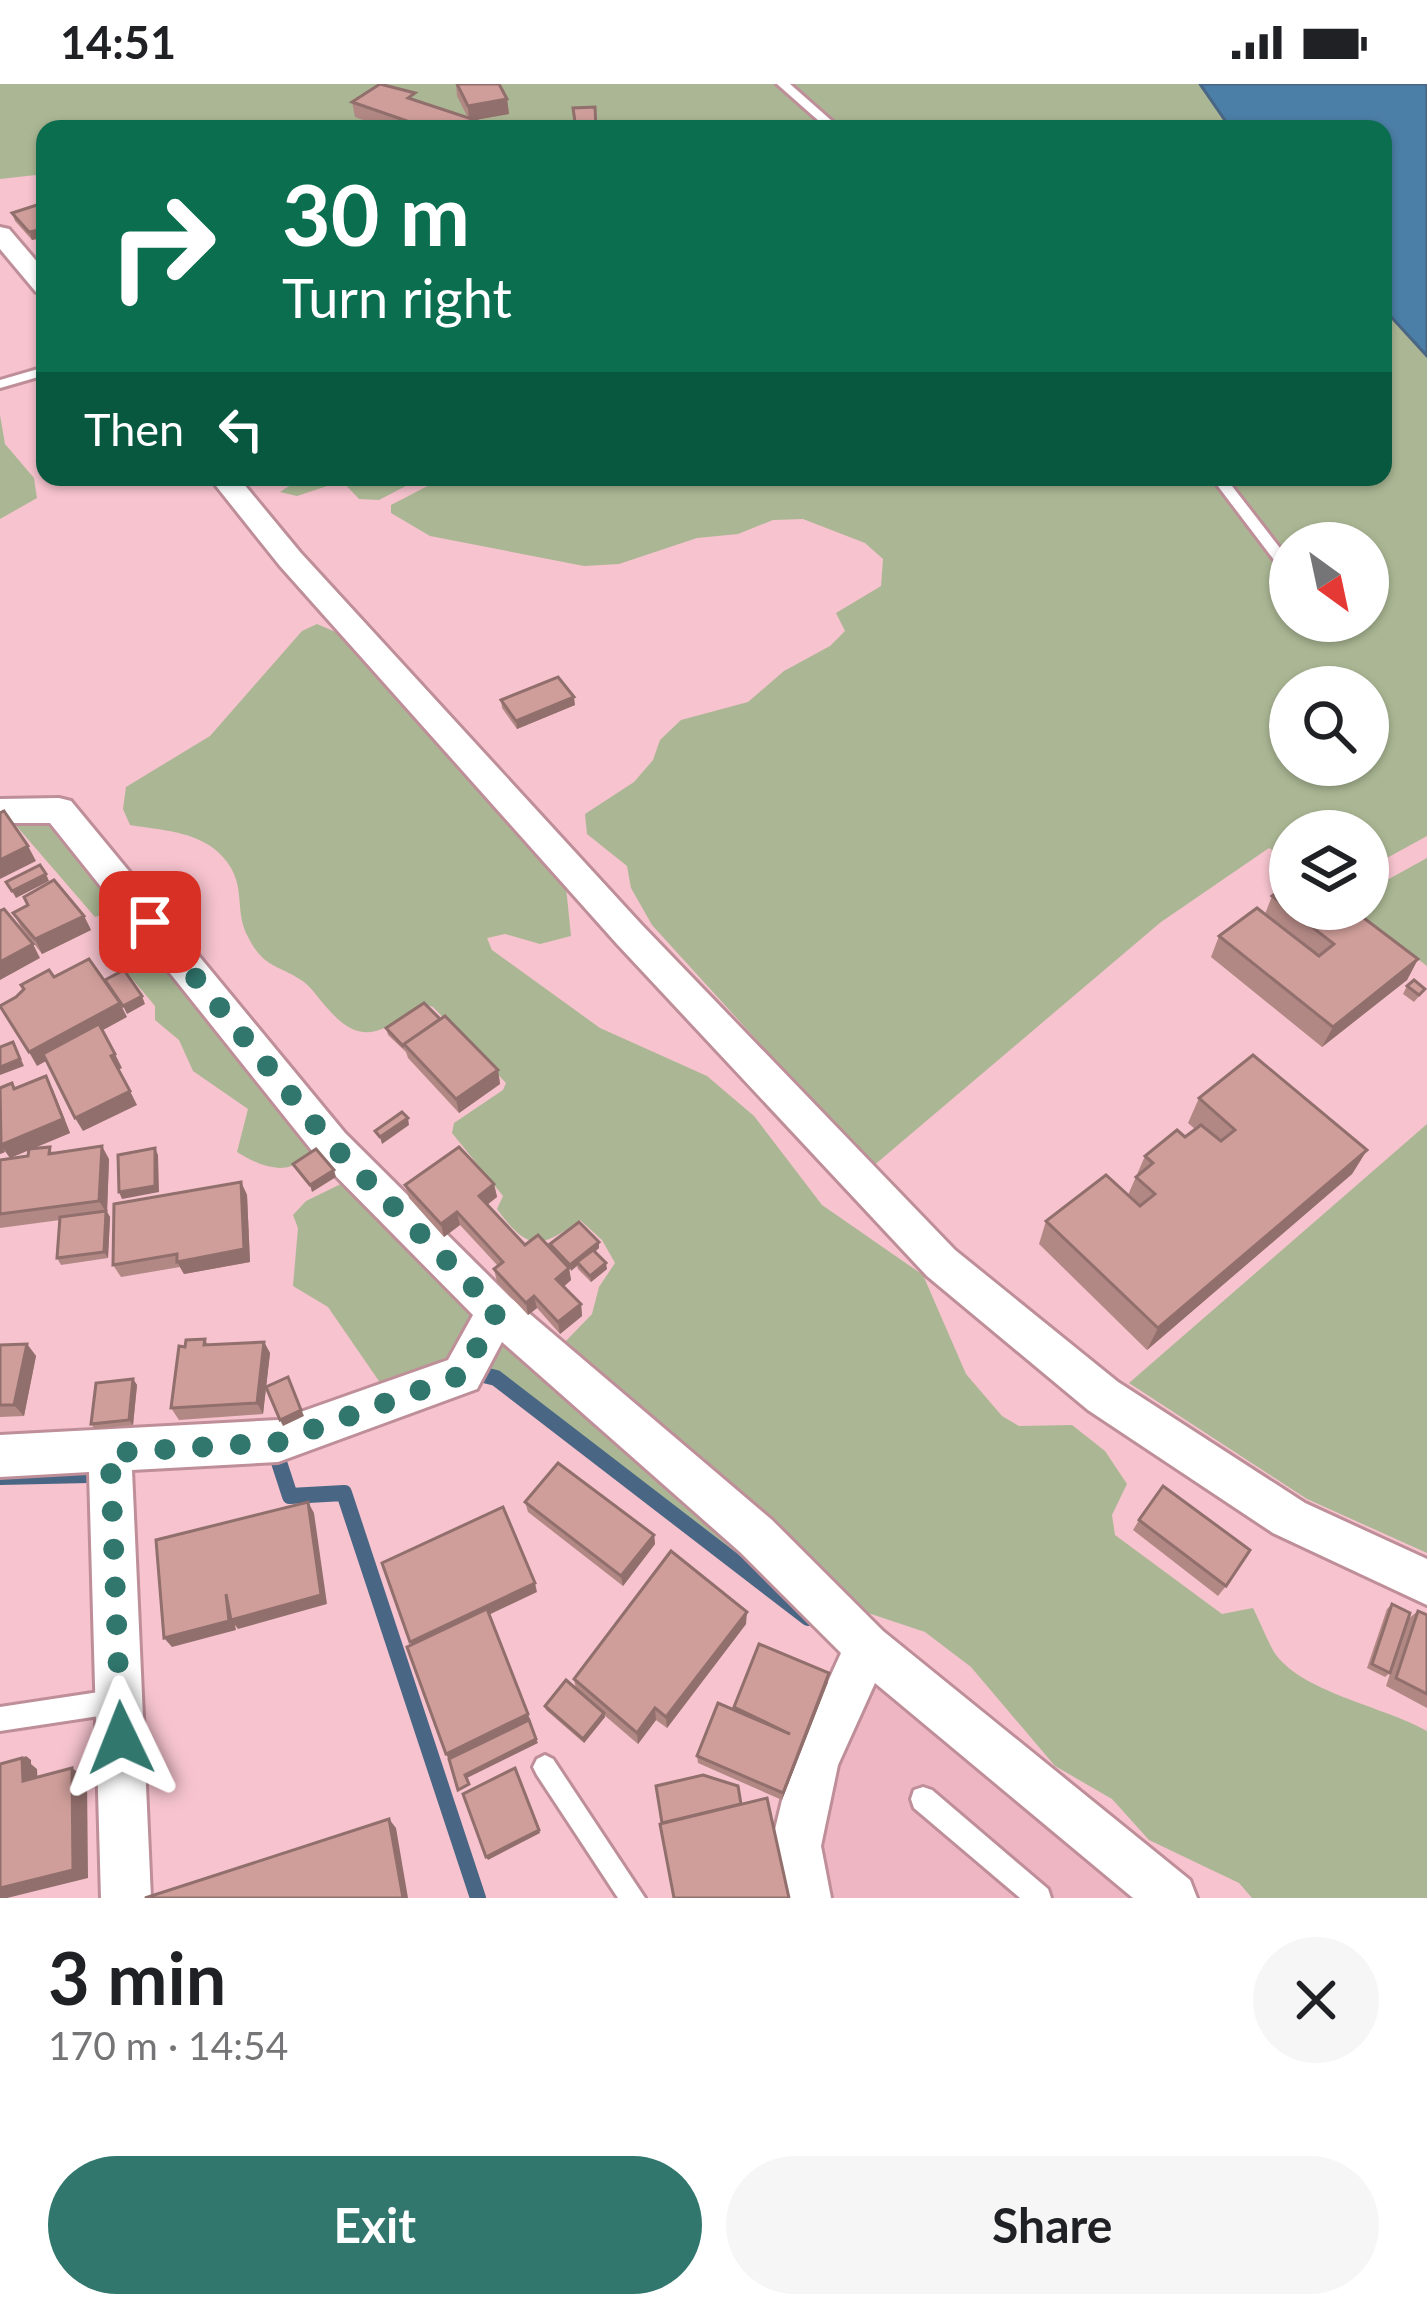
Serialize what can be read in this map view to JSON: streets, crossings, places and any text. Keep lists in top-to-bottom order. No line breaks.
{"north":"bottom right","page":{"status":"14:51","turn":["30 m","Turn right"],"then":"Then","heading":["3 min","170 m · 14:54"],"buttons":["Exit","Share"]}}
